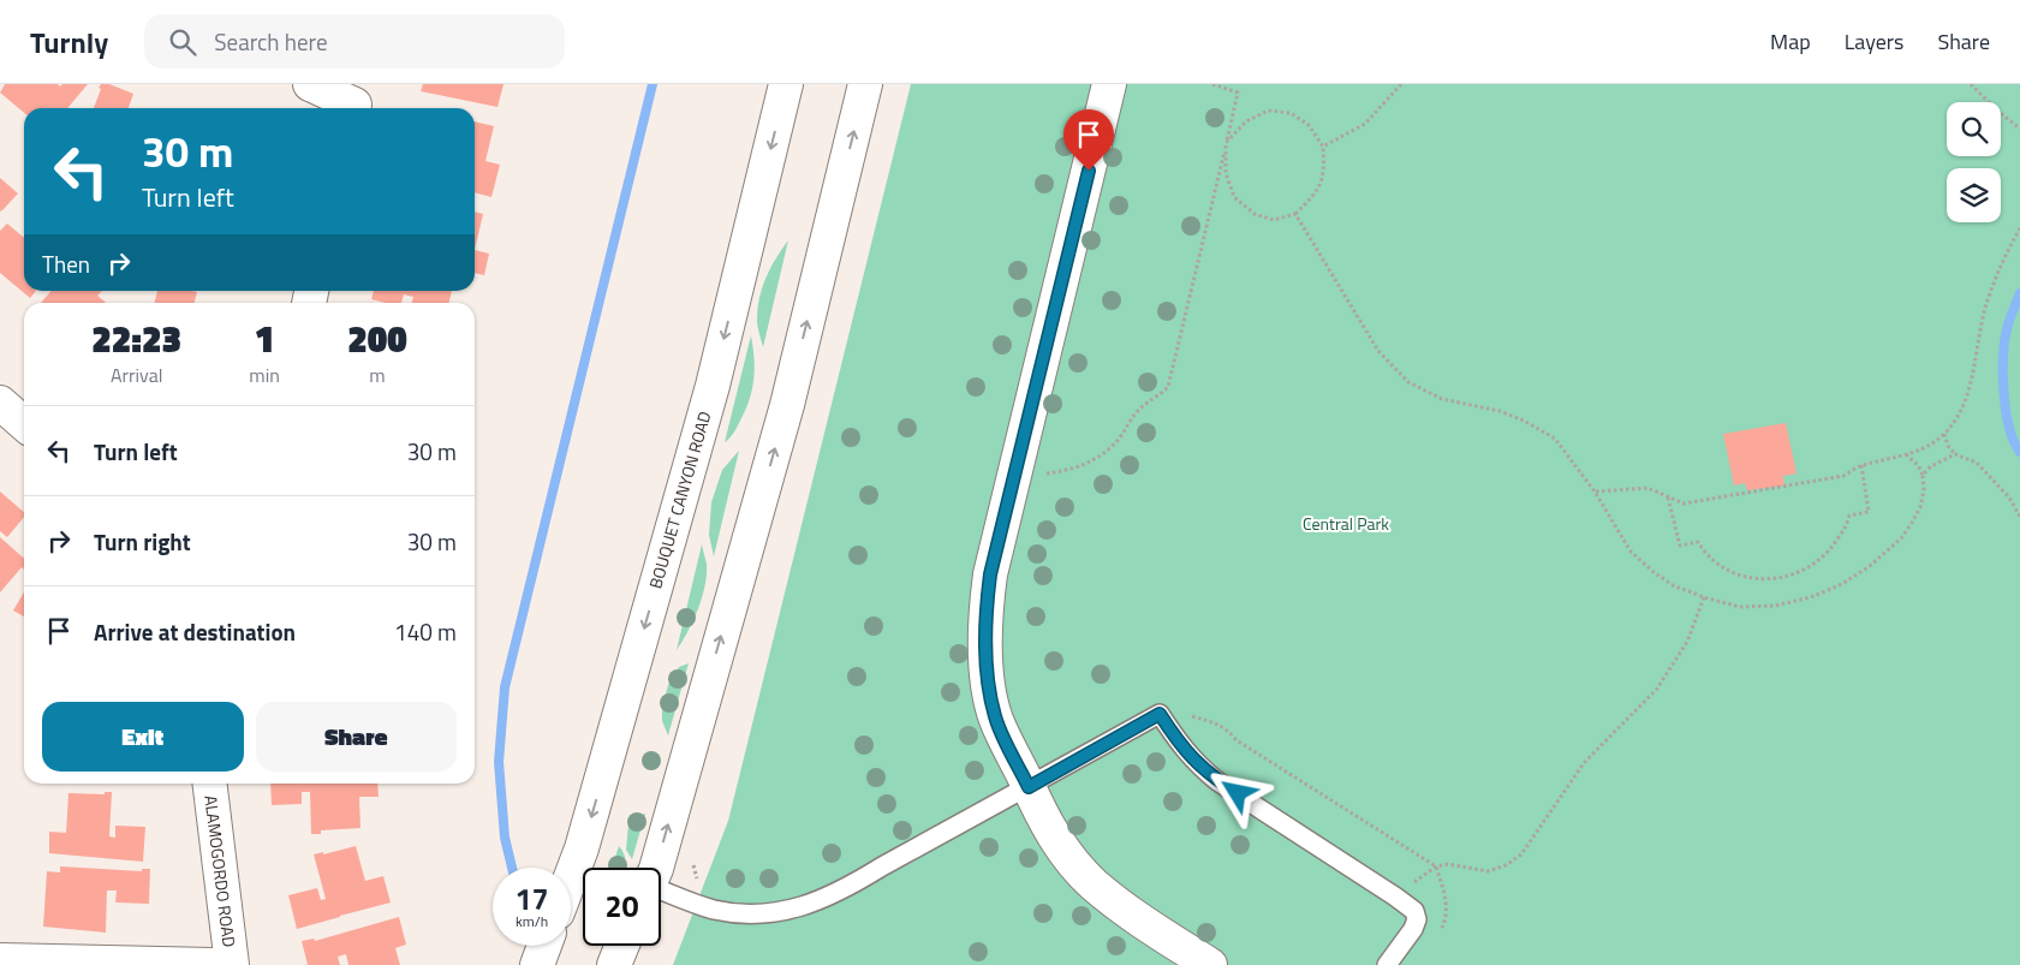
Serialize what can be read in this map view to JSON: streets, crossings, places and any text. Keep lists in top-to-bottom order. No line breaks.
{"streets":{"main road":["BOUQUET CANYON ROAD","ALAMOGORDO ROAD"]},"parks":["Central Park"],"page":{"header":"Turnly","search":"Search here","nav":["Map","Layers","Share"],"turn":["30 m","Turn left"],"then":"Then","eta":["22:23","Arrival","1","min","200","m"],"list":[{"name":"Turn left","value":"30 m"},{"name":"Turn right","value":"30 m"},{"name":"Arrive at destination","value":"140 m"}],"buttons":["Exit","Share"],"speed":"17 km/h","limit":"20"}}
